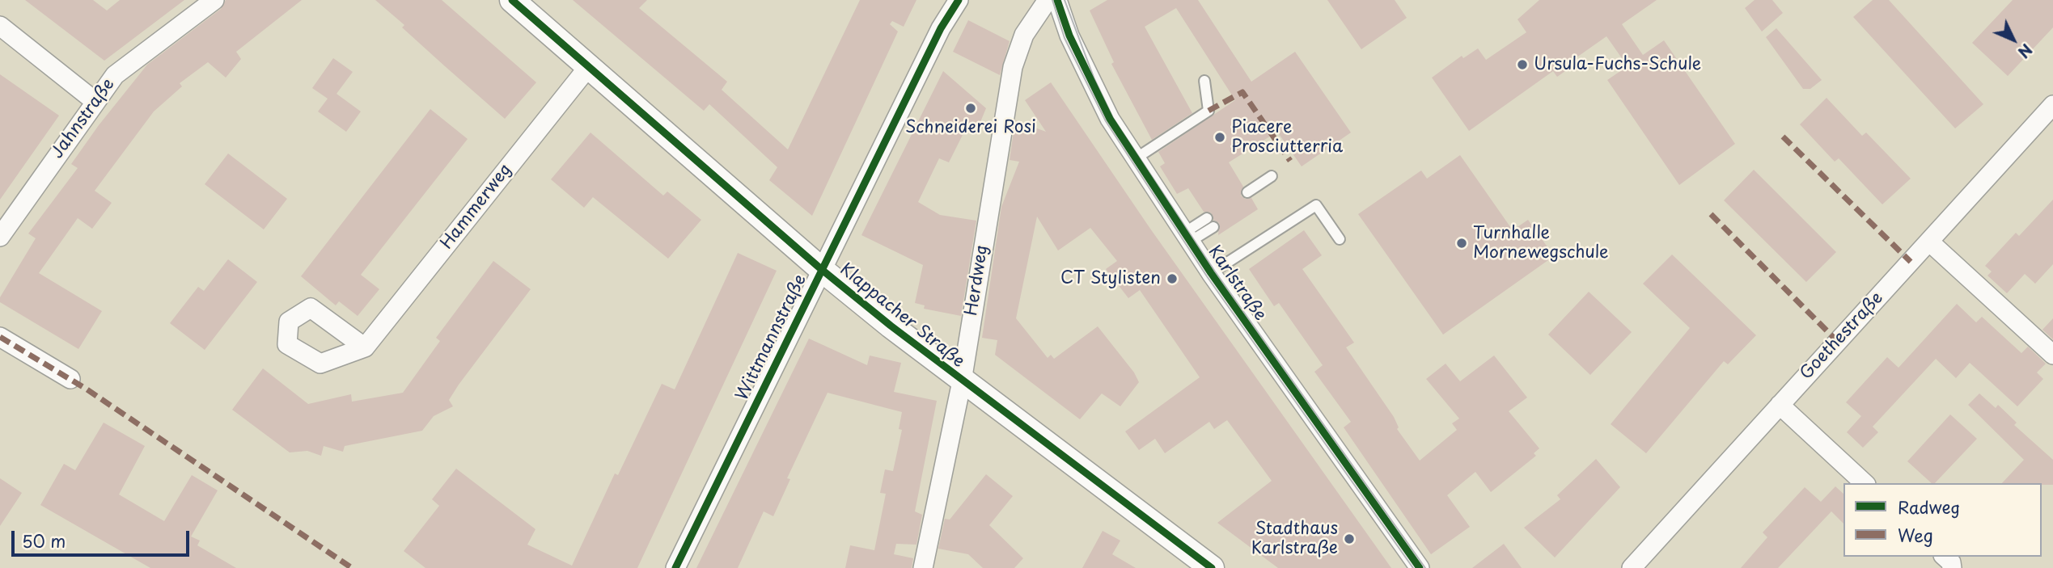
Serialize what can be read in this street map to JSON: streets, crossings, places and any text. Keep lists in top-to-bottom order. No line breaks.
{"streets":{"street":["Jahnstraße","Hammerweg","Herdweg","Karlstraße","Klappacher Straße","Goethestraße","Wittmannstraße"]},"crossings":[["Hammerweg","Klappacher Straße"],["Herdweg","Klappacher Straße"],["Klappacher Straße","Wittmannstraße"]],"places":["Ursula-Fuchs-Schule","Schneiderei Rosi","Piacere Prosciutterria","Turnhalle Mornewegschule","CT Stylisten","Stadthaus Karlstraße"],"legend":["Radweg","Weg"],"scale_bar":"50 m","north":"bottom right"}
